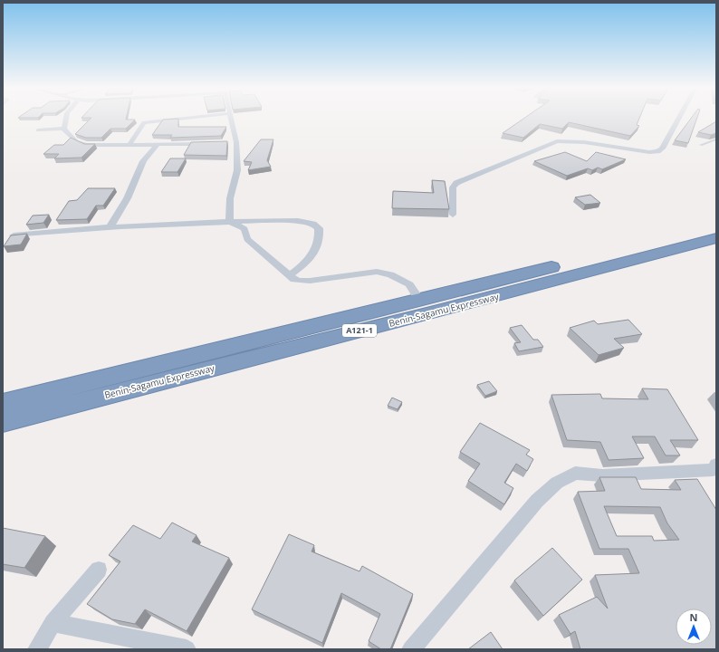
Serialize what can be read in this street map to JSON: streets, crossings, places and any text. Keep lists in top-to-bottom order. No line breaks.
{"streets":{"highway":["Benin-Sagamu Expressway","A121-1"]},"north":"top"}
